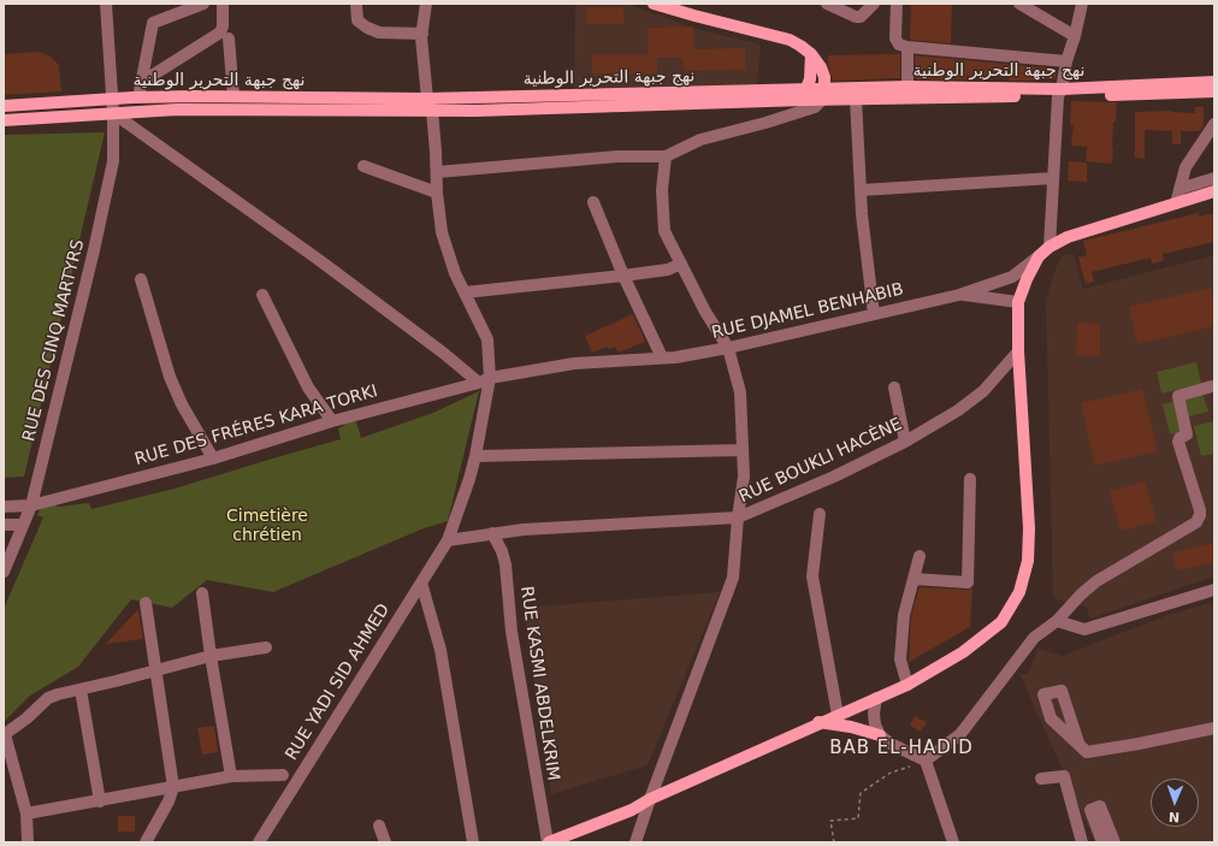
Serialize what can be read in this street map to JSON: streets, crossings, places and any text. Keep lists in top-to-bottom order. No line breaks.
{"streets":{"main road":["نهج جبهة التحرير الوطنية"],"street":["RUE DJAMEL BENHABIB","RUE DES CINQ MARTYRS","RUE DES FRÉRES KARA TORKI","RUE BOUKLI HACÈNE","RUE YADI SID AHMED","RUE KASMI ABDELKRIM"]},"crossings":[["نهج جبهة التحرير الوطنية","RUE DES CINQ MARTYRS"],["نهج جبهة التحرير الوطنية","RUE YADI SID AHMED"],["RUE DJAMEL BENHABIB","RUE DES FRÉRES KARA TORKI"],["RUE DJAMEL BENHABIB","RUE YADI SID AHMED"],["RUE DES CINQ MARTYRS","RUE DES FRÉRES KARA TORKI"],["RUE DES FRÉRES KARA TORKI","RUE YADI SID AHMED"],["RUE BOUKLI HACÈNE","RUE YADI SID AHMED"],["RUE BOUKLI HACÈNE","RUE KASMI ABDELKRIM"]],"districts":["BAB EL-HADID"],"parks":["Cimetière chrétien"],"north":"bottom"}
